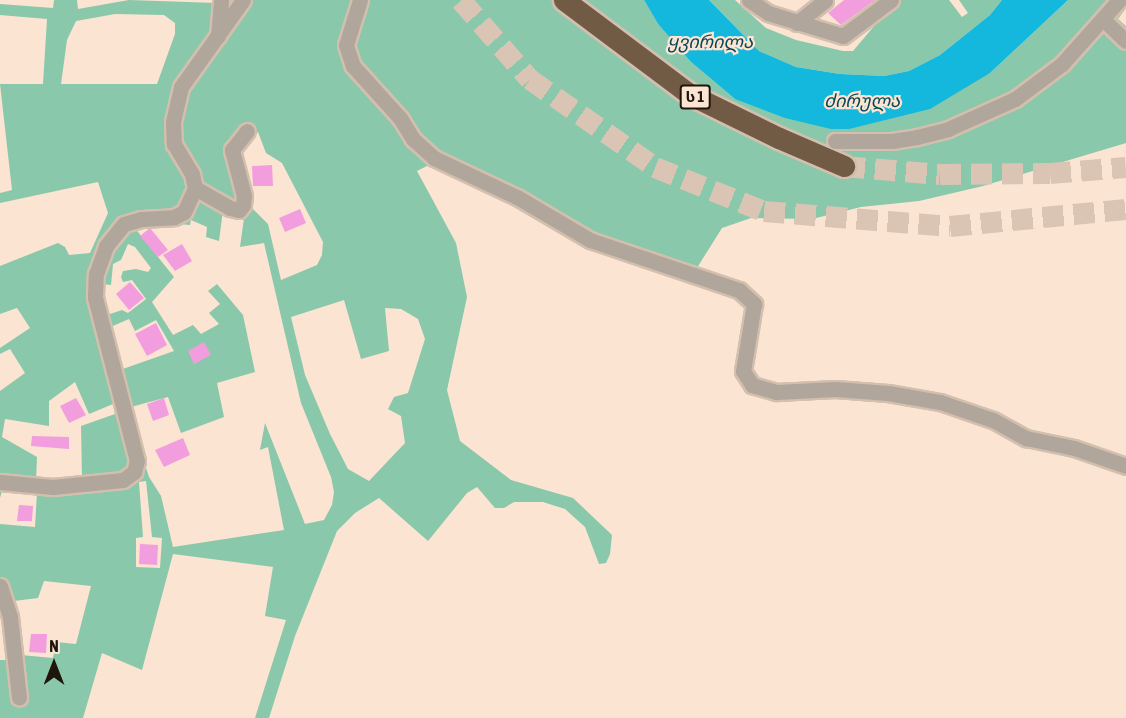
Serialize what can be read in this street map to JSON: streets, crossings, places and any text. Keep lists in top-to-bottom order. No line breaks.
{"streets":{"highway":["ს 1"]},"water":["ყვირილა","ძირულა"],"north":"top"}
